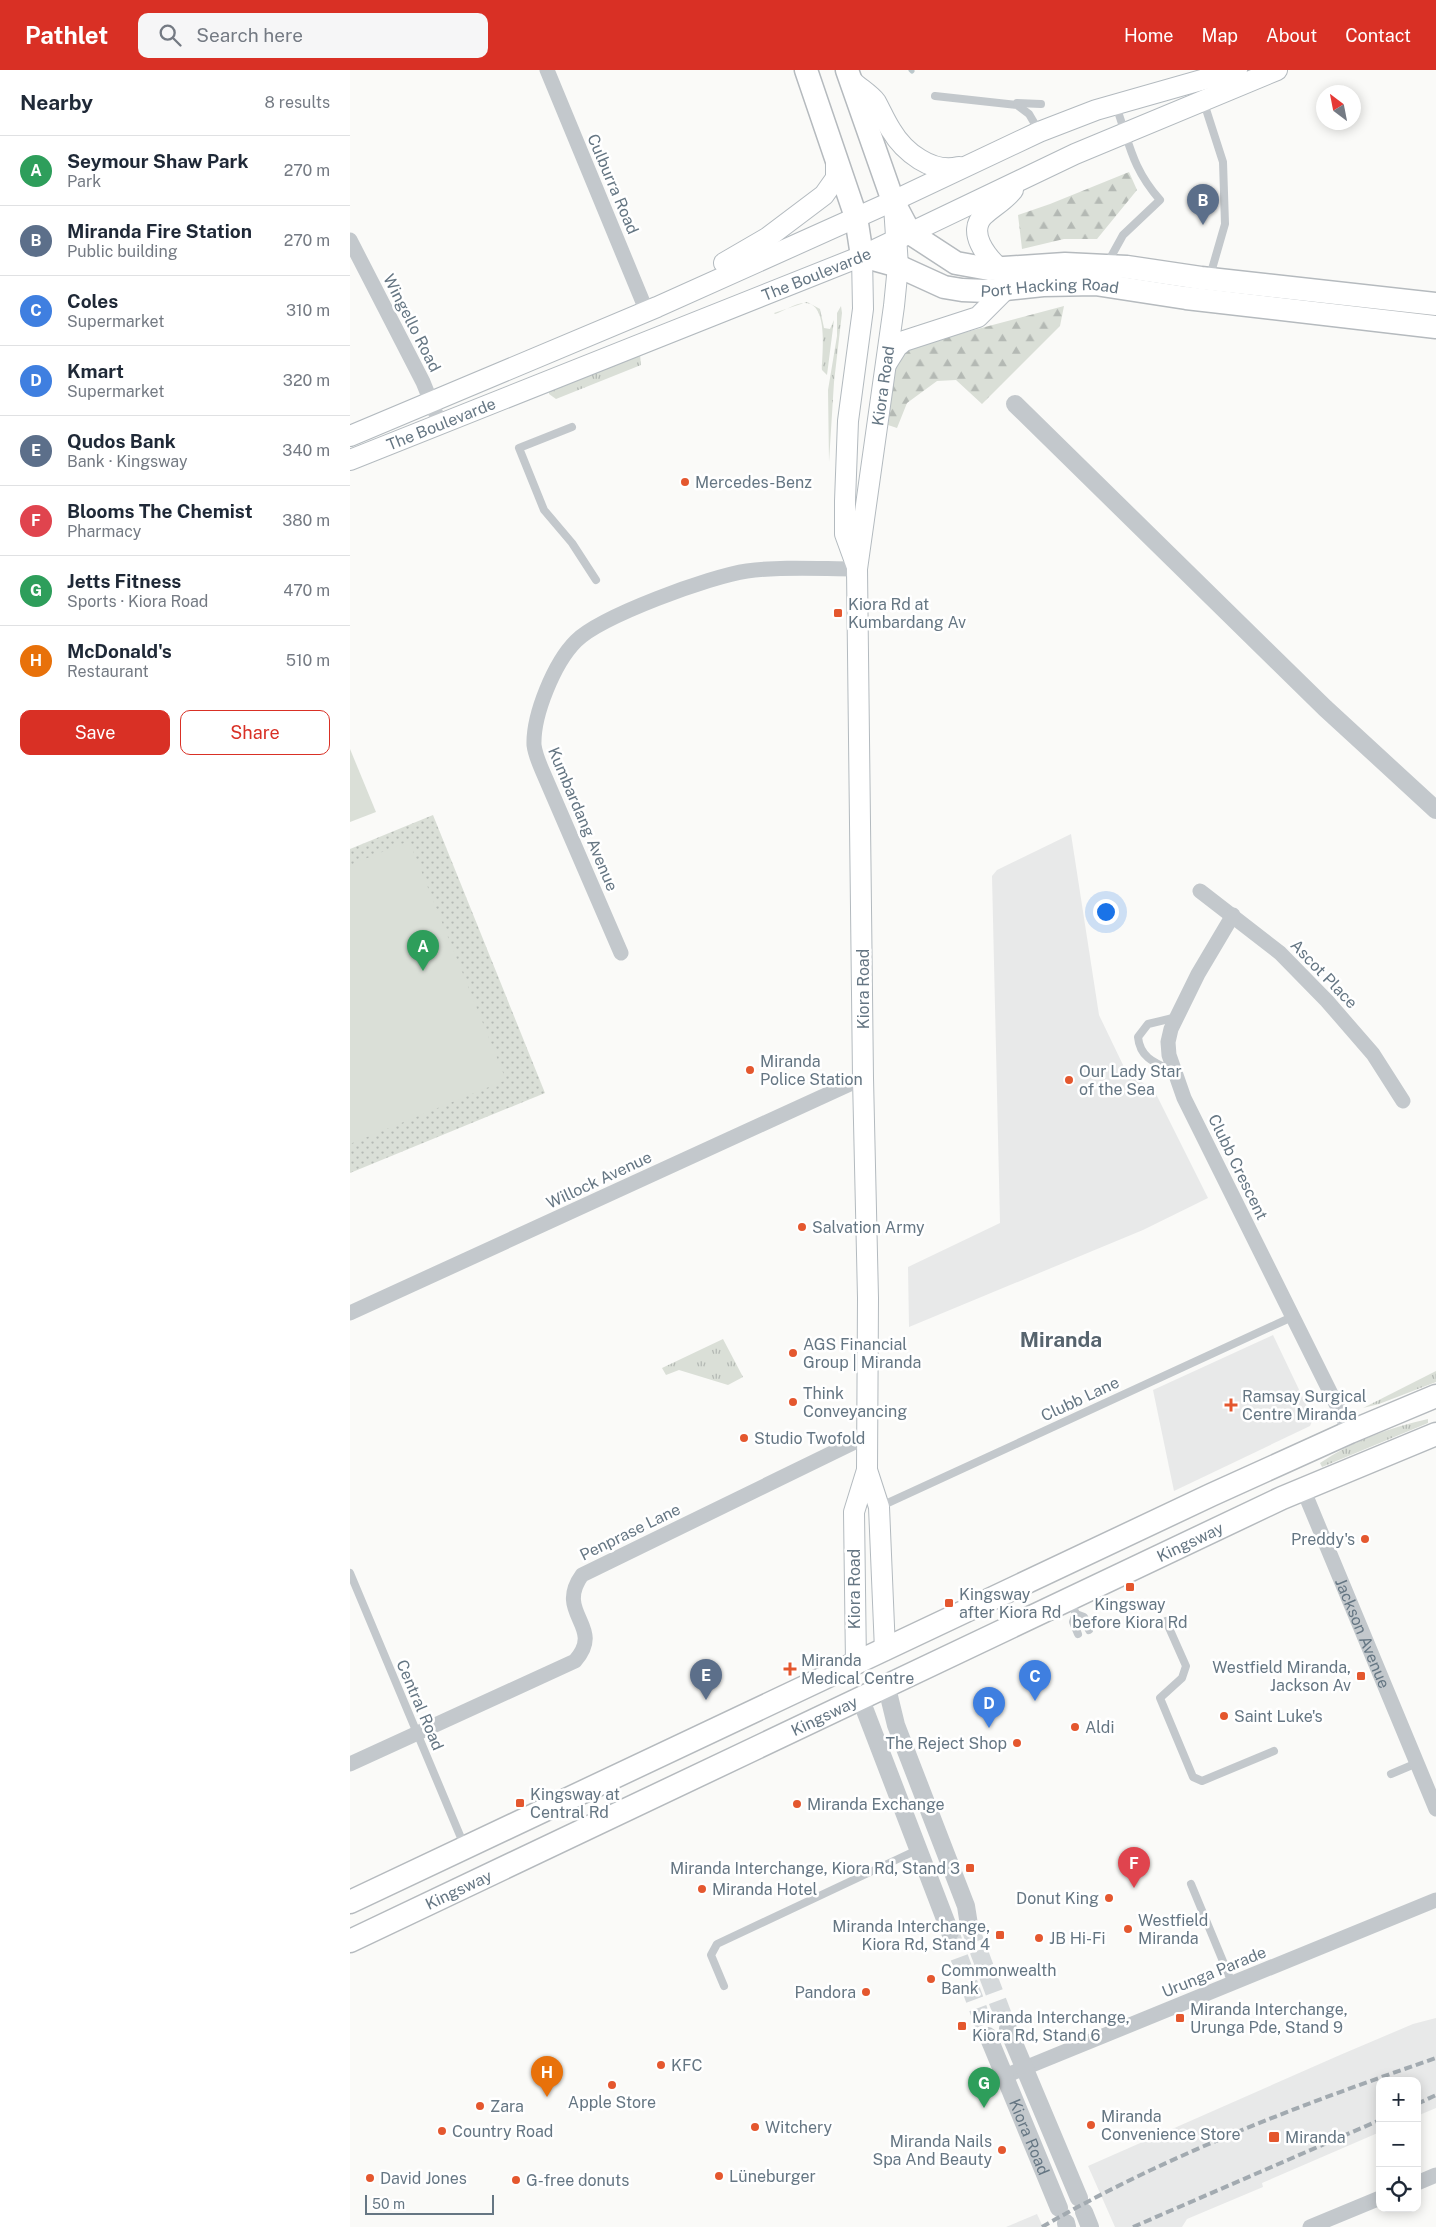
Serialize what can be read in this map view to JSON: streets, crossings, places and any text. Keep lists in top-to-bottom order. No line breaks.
{"streets":{"main road":["The Boulevarde","Port Hacking Road","Kiora Road","Kingsway","Jackson Avenue"],"street":["Culburra Road","Wingello Road","Kumbardang Avenue","Ascot Place","Clubb Crescent","Willock Avenue","Penprase Lane","Urunga Parade"],"lane":["Clubb Lane","Central Road"]},"crossings":[["Culburra Road","The Boulevarde"],["The Boulevarde","Port Hacking Road"],["The Boulevarde","Wingello Road"],["The Boulevarde","Kiora Road"],["Port Hacking Road","Kiora Road"],["Kiora Road","Kumbardang Avenue"],["Kiora Road","Willock Avenue"],["Kiora Road","Clubb Lane"],["Kiora Road","Penprase Lane"],["Kiora Road","Kingsway"],["Kiora Road","Urunga Parade"],["Ascot Place","Clubb Crescent"],["Clubb Crescent","Clubb Lane"],["Clubb Crescent","Kingsway"],["Penprase Lane","Central Road"],["Kingsway","Jackson Avenue"],["Kingsway","Central Road"]],"districts":["Miranda"],"places":{"other":["Mercedes-Benz","Miranda Police Station","Our Lady Star of the Sea","Salvation Army","AGS Financial Group | Miranda","Think Conveyancing","Studio Twofold","Preddy's","Saint Luke's","Aldi","The Reject Shop","Miranda Exchange","Miranda Hotel","Donut King","Westfield Miranda","JB Hi-Fi","Commonwealth Bank","Pandora","KFC","Apple Store","Zara","Miranda Convenience Store","Witchery","Country Road","Miranda Nails Spa And Beauty","Lüneburger","David Jones","G-free donuts"],"transit":["Kiora Rd at Kumbardang Av","Kingsway before Kiora Rd","Kingsway after Kiora Rd","Westfield Miranda, Jackson Av","Kingsway at Central Rd","Miranda Interchange, Kiora Rd, Stand 3","Miranda Interchange, Kiora Rd, Stand 4","Miranda Interchange, Urunga Pde, Stand 9","Miranda Interchange, Kiora Rd, Stand 6","Miranda"],"health":["Ramsay Surgical Centre Miranda","Miranda Medical Centre"]},"scale_bar":"50 m","north":"top left","page":{"header":"Pathlet","search":"Search here","nav":["Home","Map","About","Contact"],"heading":["Nearby","8 results"],"list":[{"mark":"A","name":"Seymour Shaw Park","note":"Park","value":"270 m"},{"mark":"B","name":"Miranda Fire Station","note":"Public building","value":"270 m"},{"mark":"C","name":"Coles","note":"Supermarket","value":"310 m"},{"mark":"D","name":"Kmart","note":"Supermarket","value":"320 m"},{"mark":"E","name":"Qudos Bank","note":"Bank · Kingsway","value":"340 m"},{"mark":"F","name":"Blooms The Chemist","note":"Pharmacy","value":"380 m"},{"mark":"G","name":"Jetts Fitness","note":"Sports · Kiora Road","value":"470 m"},{"mark":"H","name":"McDonald's","note":"Restaurant","value":"510 m"}],"pins":["B","A","E","C","D","F","H","G"],"buttons":["Save","Share"],"map_buttons":["+","−"],"scale":"50 m"}}
